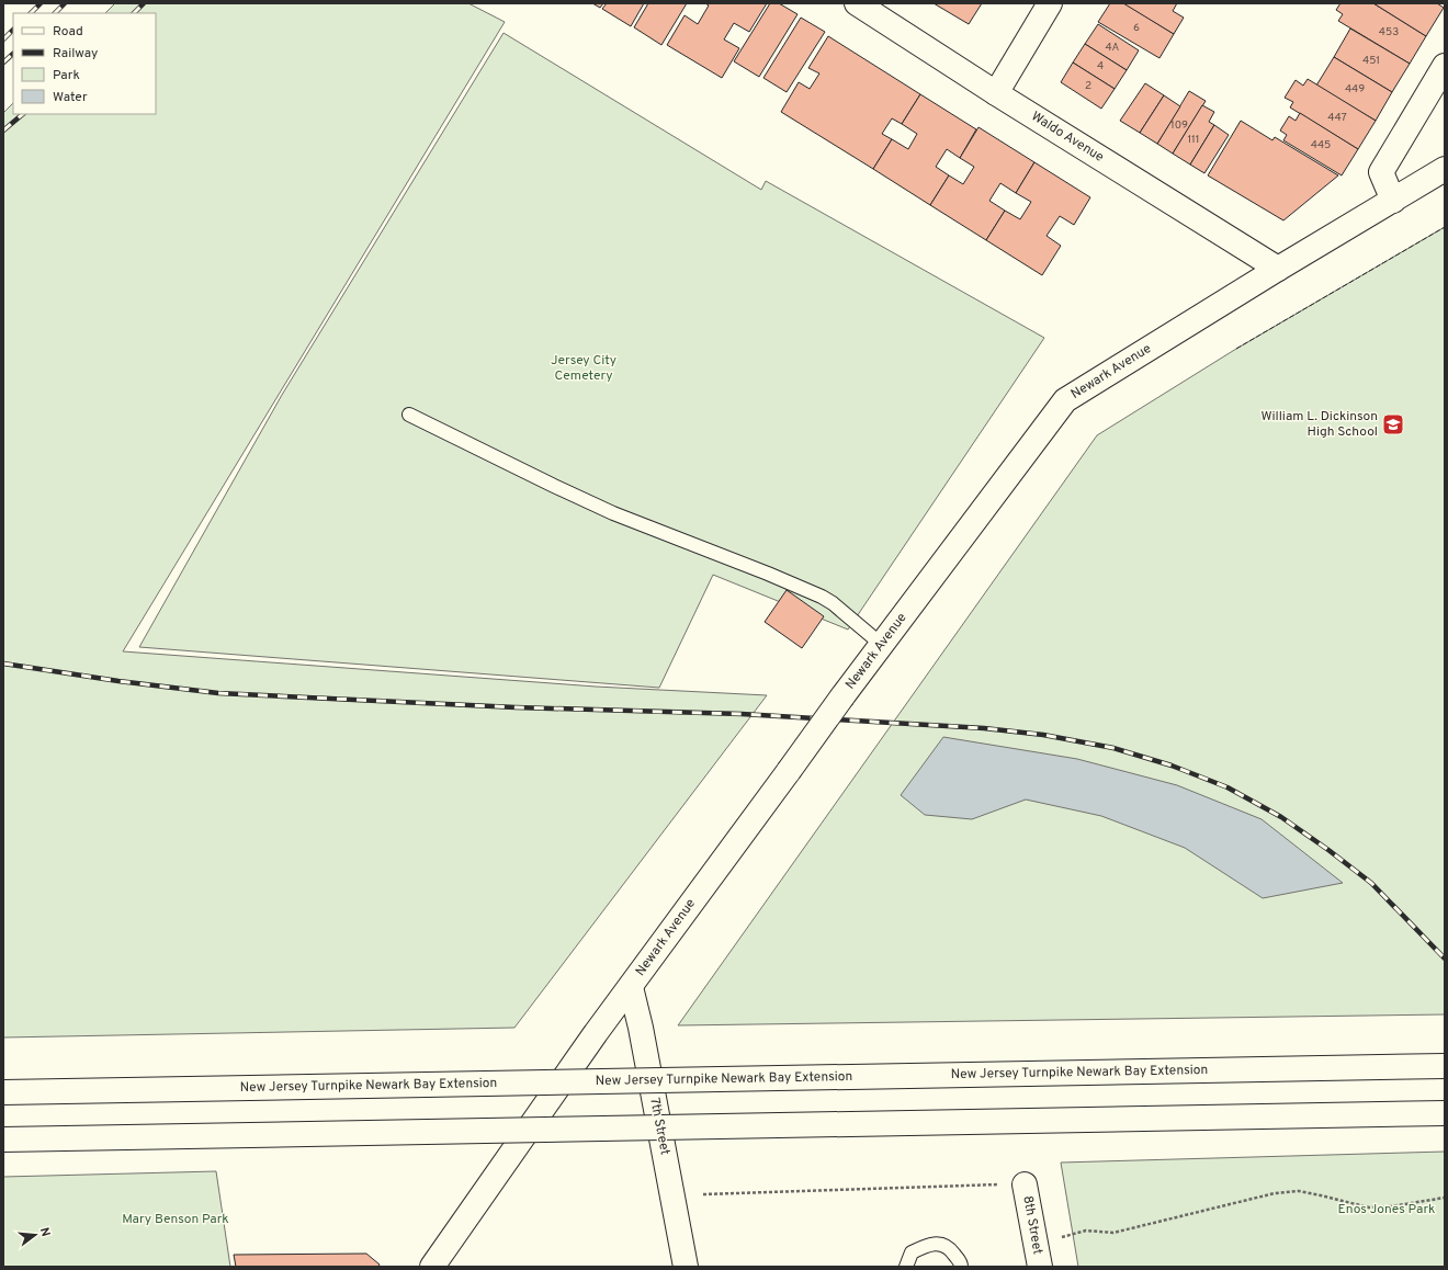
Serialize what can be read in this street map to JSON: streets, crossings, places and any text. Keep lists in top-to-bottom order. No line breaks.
{"streets":{"main road":["Waldo Avenue","Newark Avenue","New Jersey Turnpike Newark Bay Extension","7th Street","8th Street"]},"crossings":[["Waldo Avenue","Newark Avenue"],["Newark Avenue","7th Street"]],"parks":["Jersey City Cemetery","Enos Jones Park","Mary Benson Park"],"places":{"school or university":["William L. Dickinson High School"]},"house_numbers":["6","453","4A","451","4","2","449","447","109","111","445"],"legend":["Road","Railway","Park","Water"],"north":"right"}
